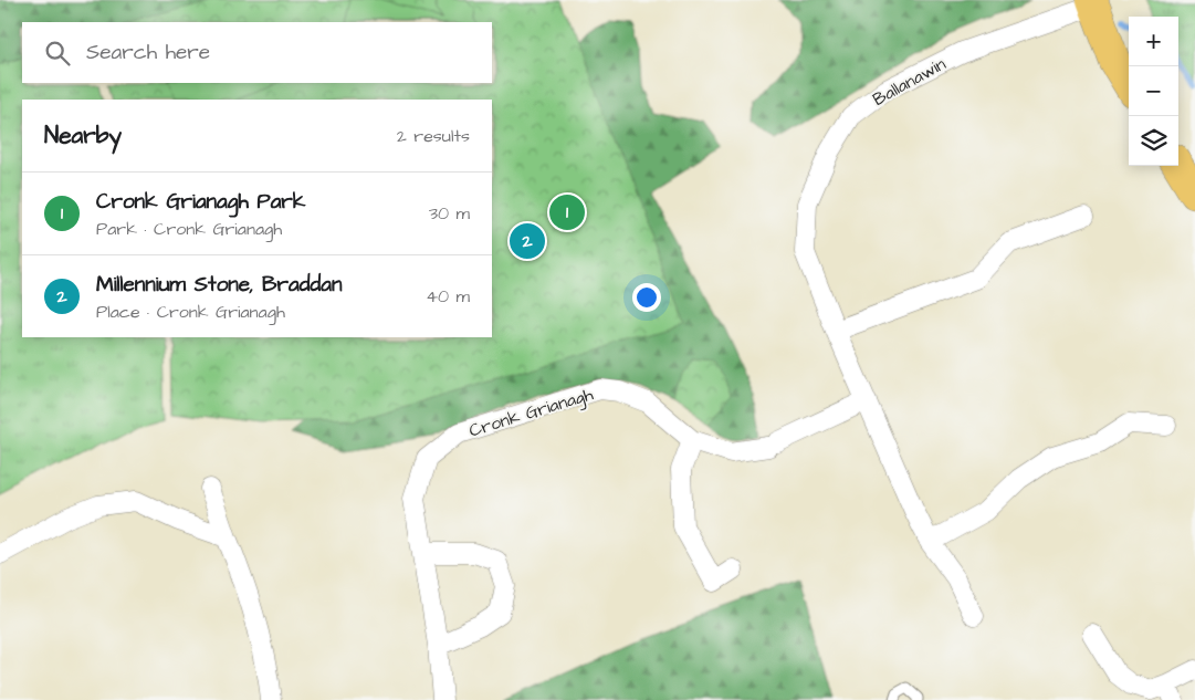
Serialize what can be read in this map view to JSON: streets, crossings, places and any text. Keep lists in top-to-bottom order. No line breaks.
{"streets":{"street":["Ballanawin","Cronk Grianagh"]},"crossings":[["Ballanawin","Cronk Grianagh"]],"page":{"map_buttons":["+","−"],"search":"Search here","heading":["Nearby","2 results"],"list":[{"mark":"1","name":"Cronk Grianagh Park","note":"Park · Cronk Grianagh","value":"30 m"},{"mark":"2","name":"Millennium Stone, Braddan","note":"Place · Cronk Grianagh","value":"40 m"}],"pins":["1","2"]}}
